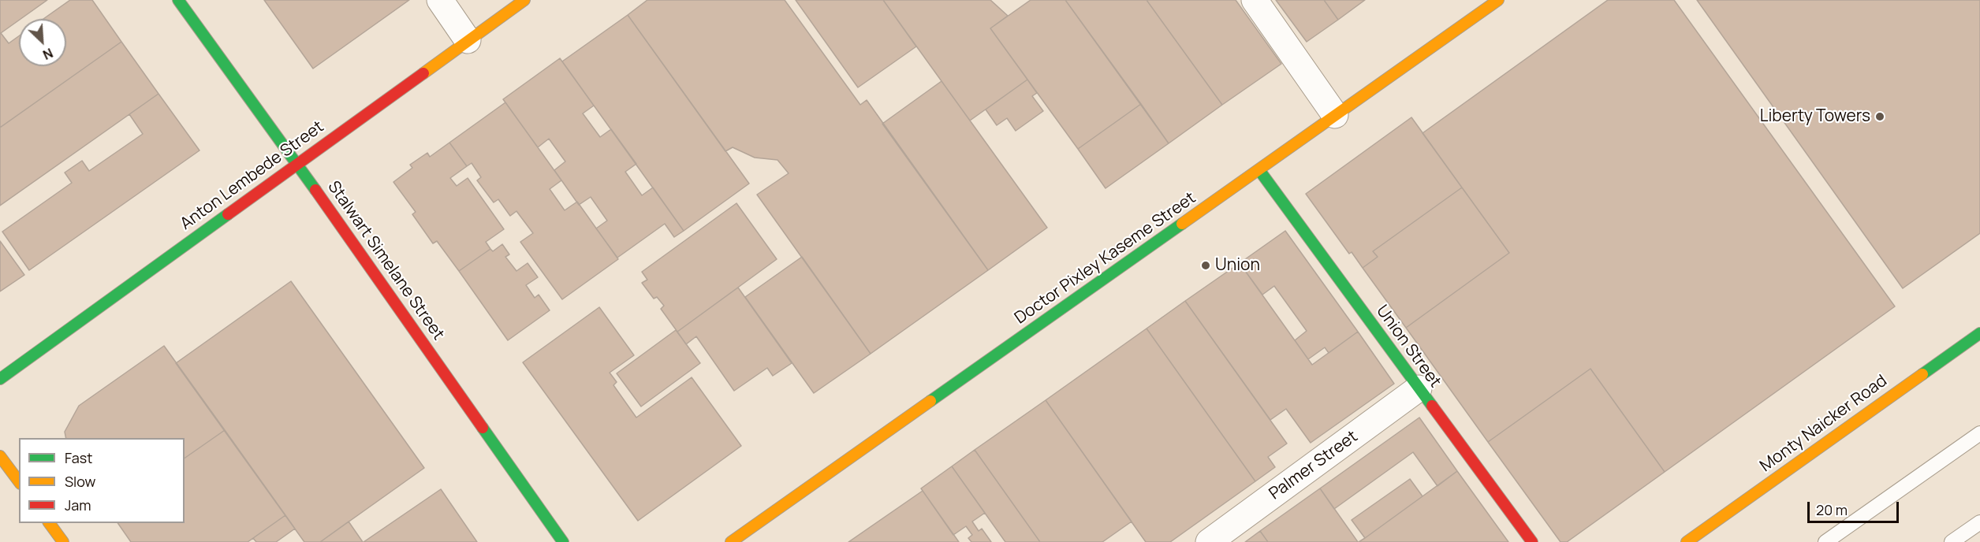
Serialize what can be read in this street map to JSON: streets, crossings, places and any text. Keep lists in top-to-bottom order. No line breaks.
{"streets":{"main road":["Anton Lembede Street","Doctor Pixley Kaseme Street","Stalwart Simelane Street","Union Street","Monty Naicker Road"],"street":["Palmer Street"]},"crossings":[["Anton Lembede Street","Stalwart Simelane Street"],["Doctor Pixley Kaseme Street","Union Street"],["Union Street","Palmer Street"]],"places":["Liberty Towers","Union"],"legend":["Fast","Slow","Jam"],"scale_bar":"20 m","north":"bottom right"}
